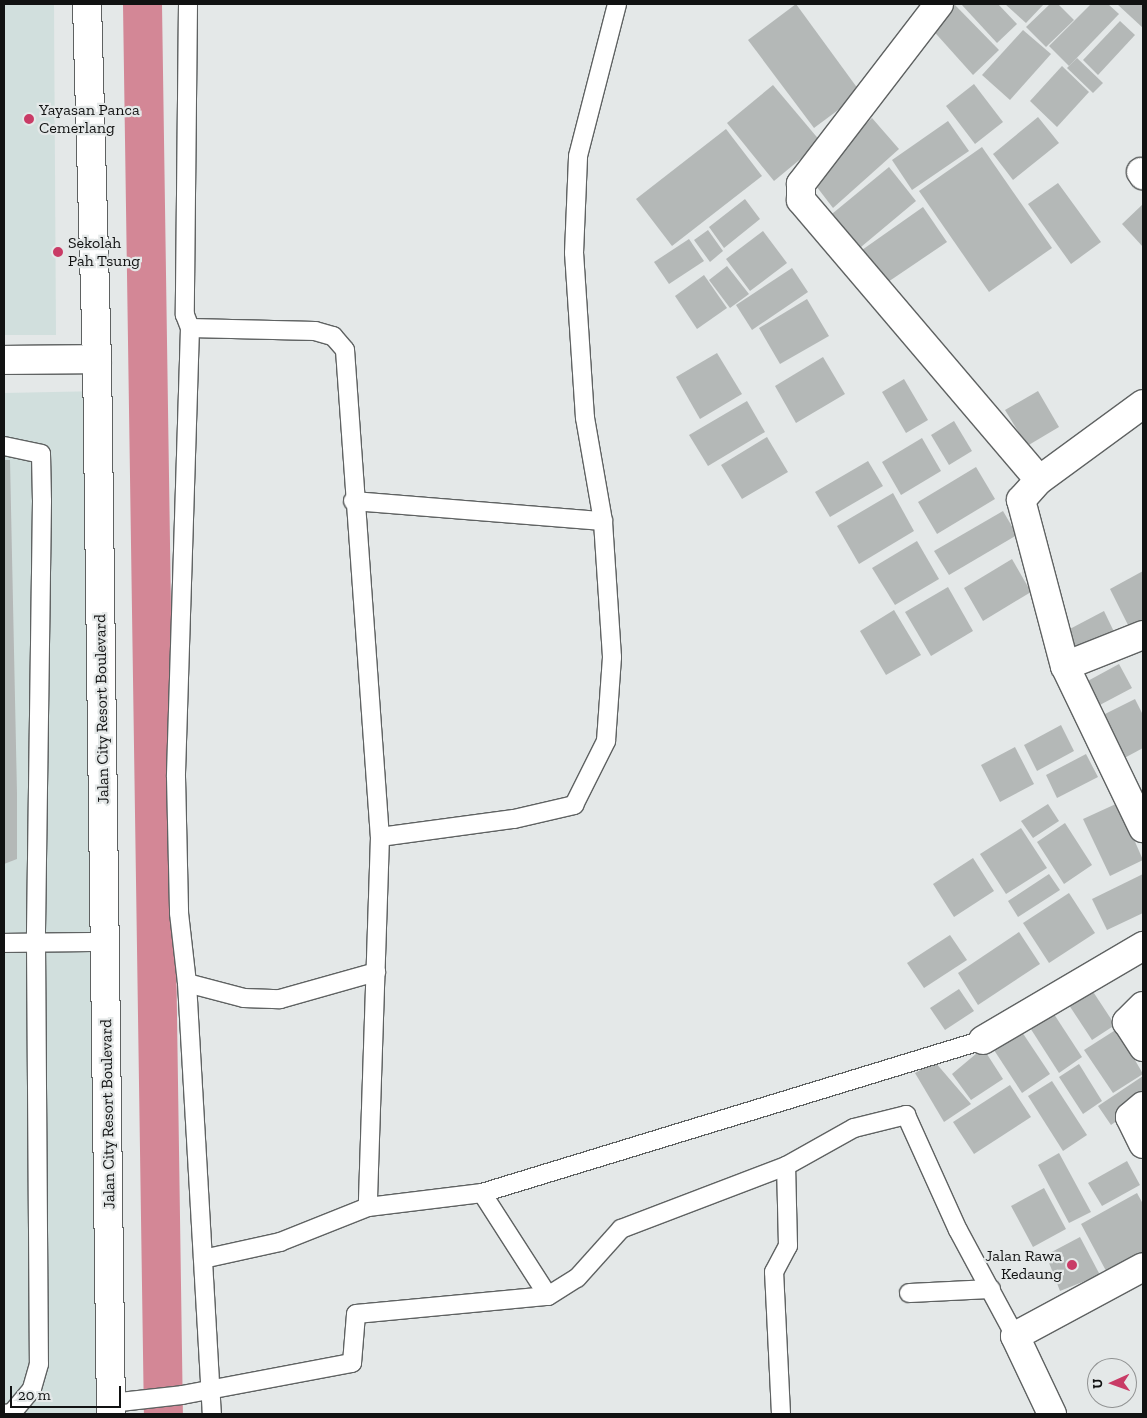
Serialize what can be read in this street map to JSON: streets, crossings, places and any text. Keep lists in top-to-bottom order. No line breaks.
{"streets":{"street":["Jalan City Resort Boulevard"]},"places":["Yayasan Panca Cemerlang","Sekolah Pah Tsung","Jalan Rawa Kedaung"],"scale_bar":"20 m","north":"left"}
